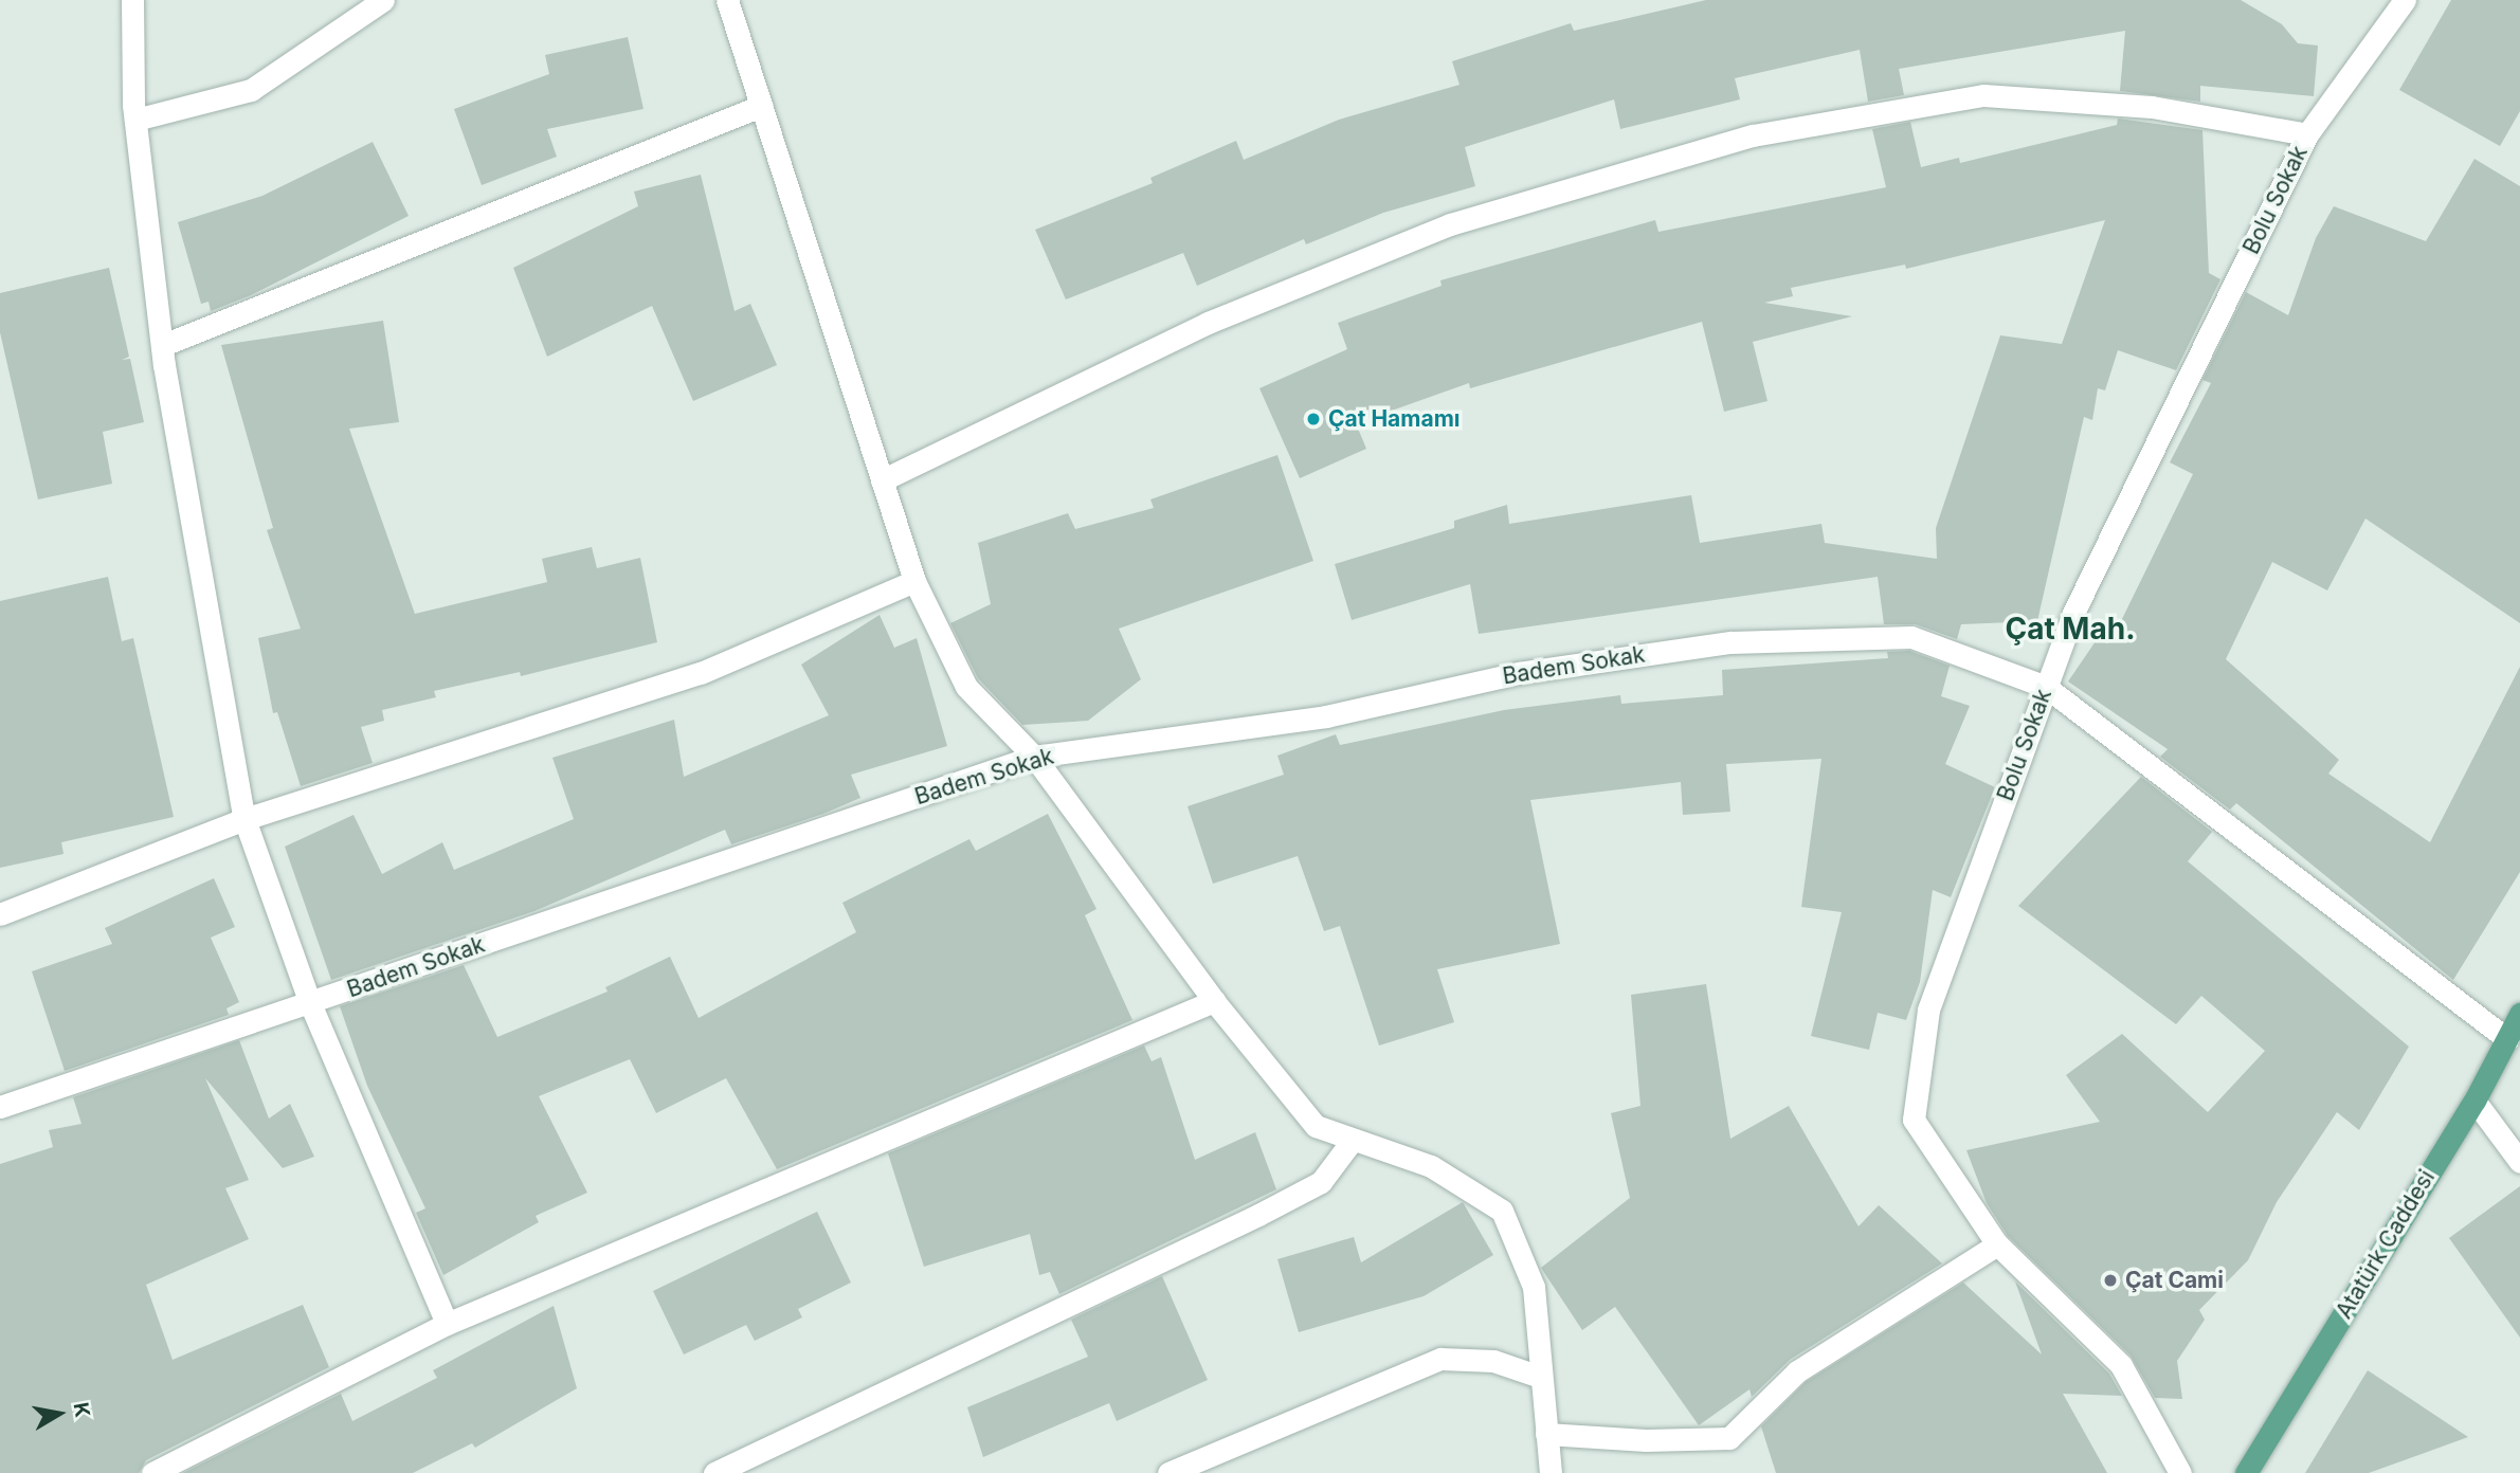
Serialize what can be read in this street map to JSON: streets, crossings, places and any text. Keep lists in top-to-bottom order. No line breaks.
{"streets":{"main road":["Atatürk Caddesi"],"street":["Bolu Sokak","Badem Sokak"]},"crossings":[["Bolu Sokak","Badem Sokak"],["Badem Sokak","Atatürk Caddesi"]],"districts":["Çat Mah."],"places":["Çat Hamamı","Çat Cami"],"north":"right"}
